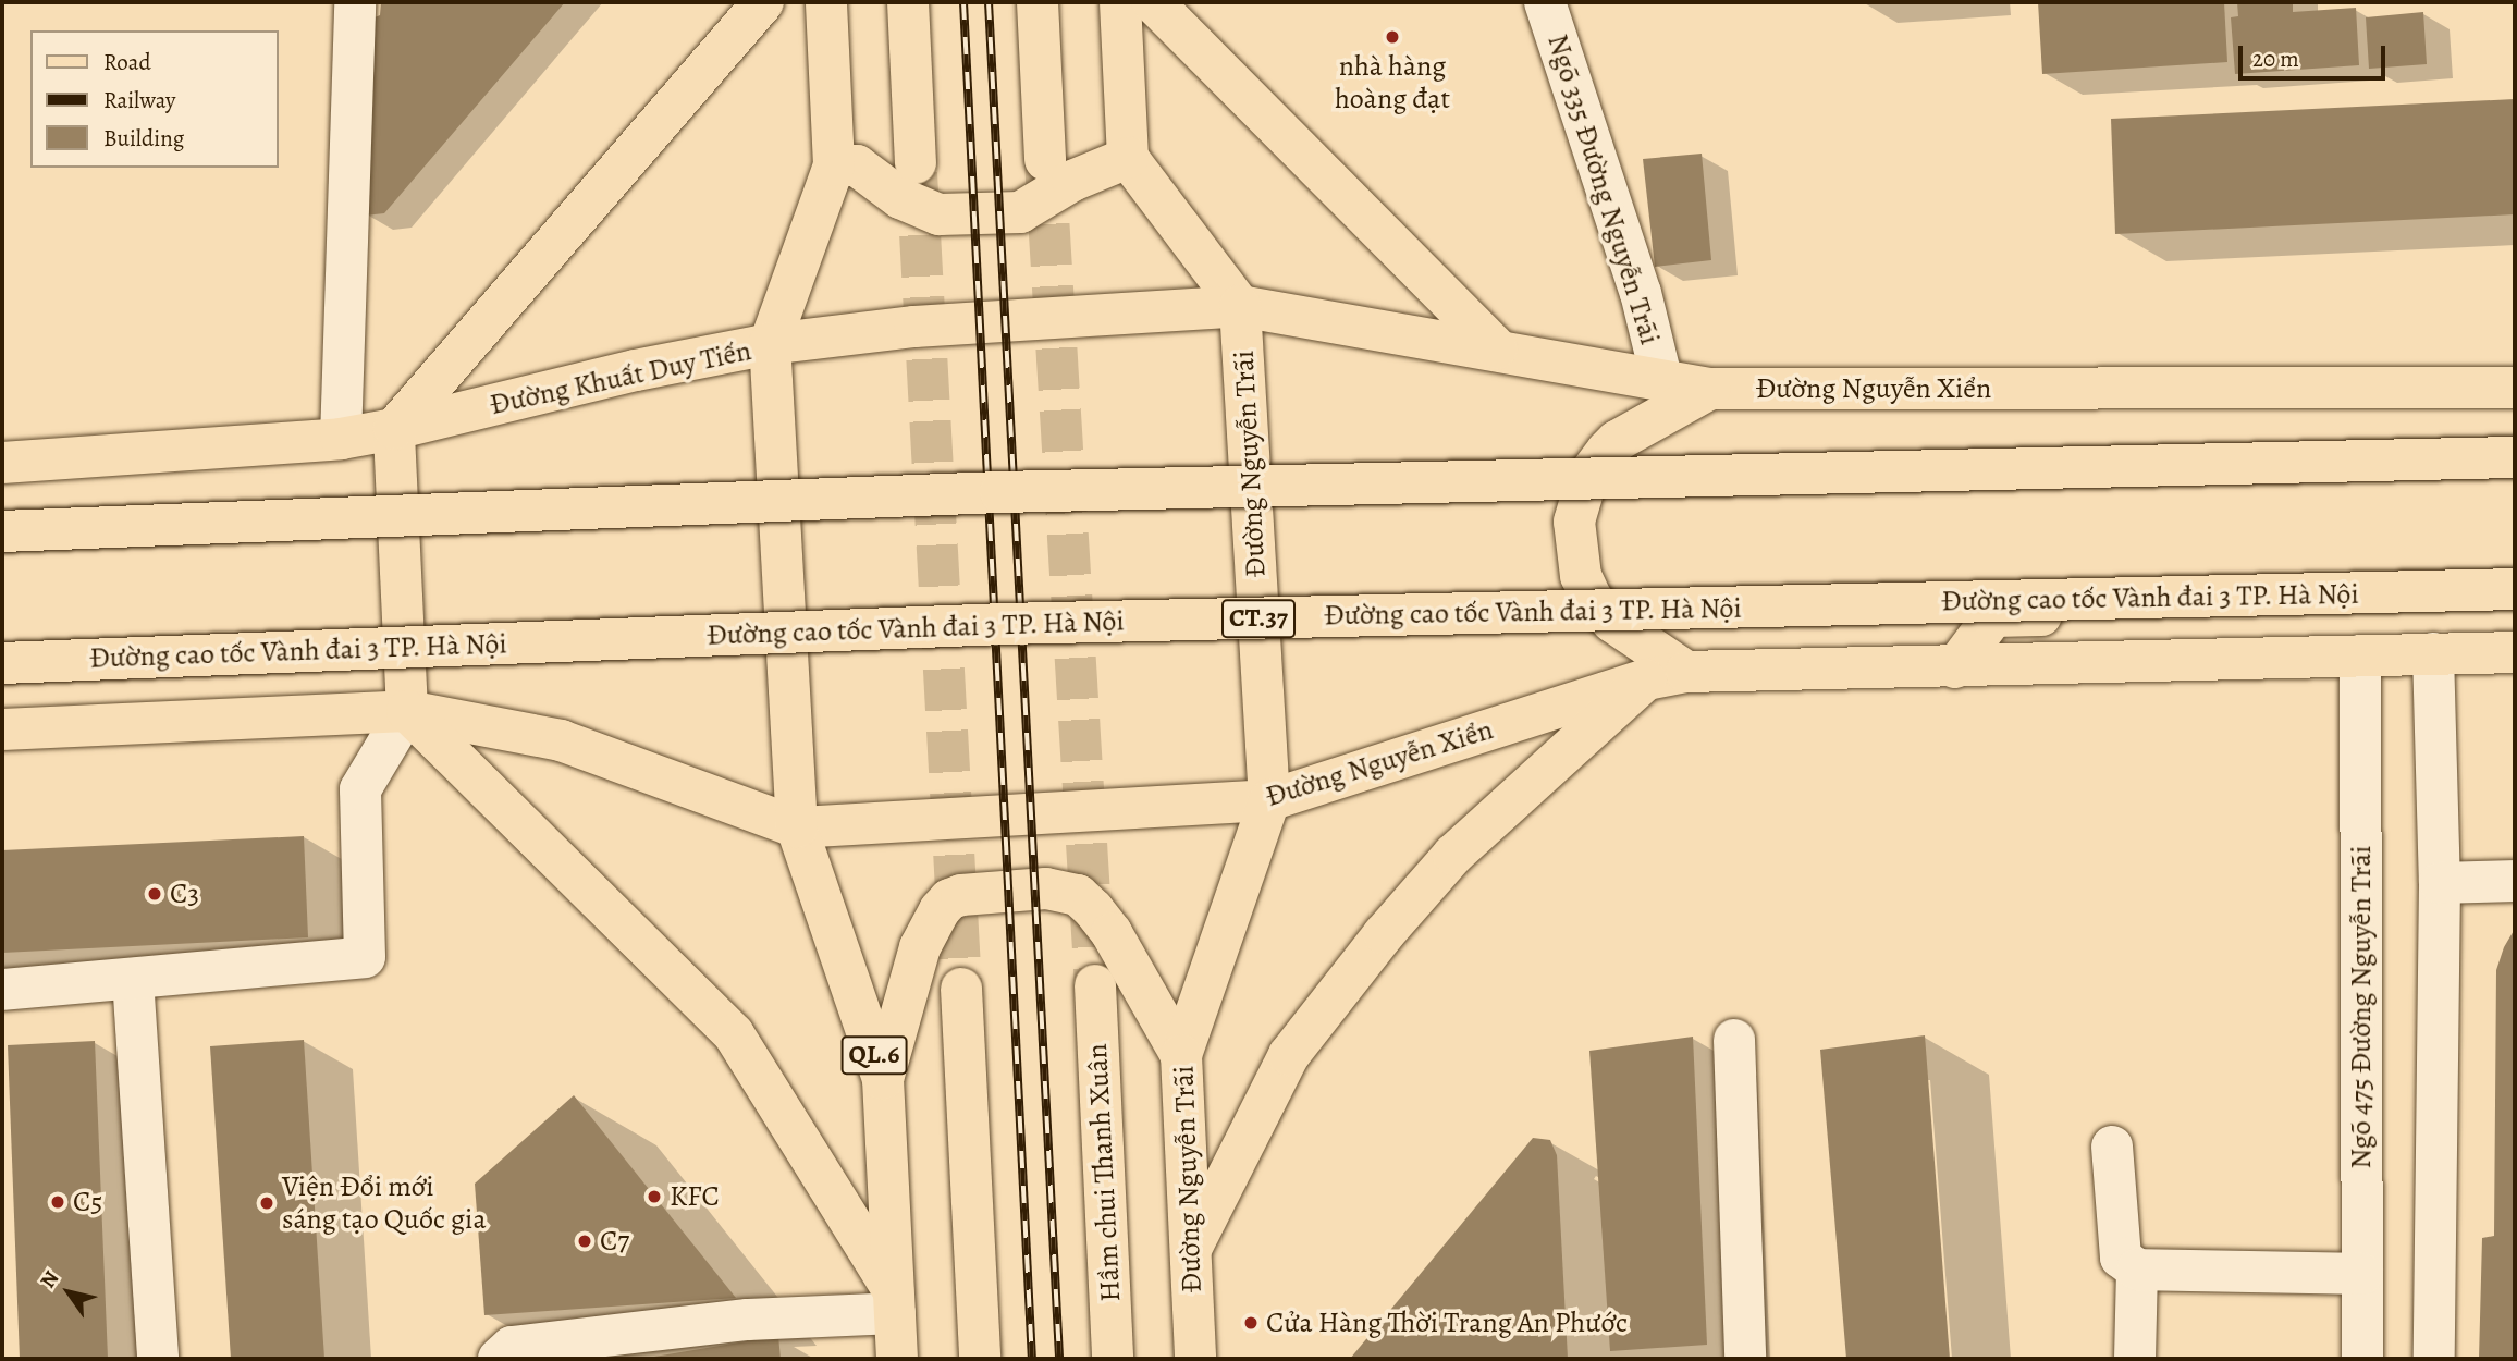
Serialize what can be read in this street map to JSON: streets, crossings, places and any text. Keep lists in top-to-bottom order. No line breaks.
{"streets":{"main road":["Đường Khuất Duy Tiến","Đường Nguyễn Xiển","Đường Nguyễn Trãi","Đường cao tốc Vành đai 3 TP. Hà Nội","CT.37","QL.6","Hầm chui Thanh Xuân"],"street":["Ngõ 335 Đường Nguyễn Trãi","Ngõ 475 Đường Nguyễn Trãi"]},"crossings":[["Ngõ 335 Đường Nguyễn Trãi","Đường Nguyễn Xiển"],["Đường Khuất Duy Tiến","Đường Nguyễn Xiển"],["Đường Khuất Duy Tiến","Đường Nguyễn Trãi"],["Đường Nguyễn Xiển","Đường Nguyễn Trãi"],["Đường Nguyễn Xiển","Ngõ 475 Đường Nguyễn Trãi"],["Đường Nguyễn Xiển","QL.6"]],"places":["nhà hàng hoàng đạt","C3","KFC","C5","Viện Đổi mới sáng tạo Quốc gia","C7","Cửa Hàng Thời Trang An Phước"],"legend":["Road","Railway","Building"],"scale_bar":"20 m","north":"top left"}
